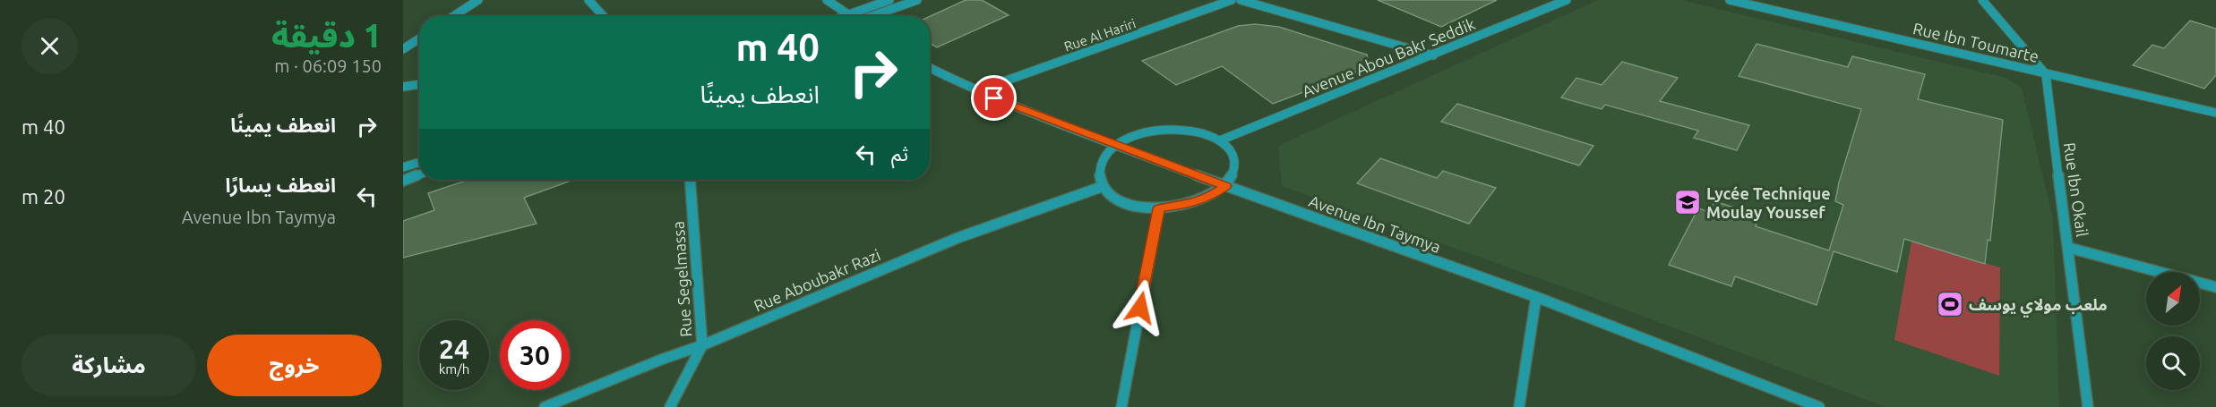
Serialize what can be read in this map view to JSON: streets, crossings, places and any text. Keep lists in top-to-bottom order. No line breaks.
{"streets":{"street":["Rue Al Hariri","Rue Ibn Toumarte","Avenue Abou Bakr Seddik","Rue Ibn Okail","Avenue Ibn Taymya","Rue Segelmassa","Rue Aboubakr Razi"]},"crossings":[["Rue Al Hariri","Avenue Ibn Taymya"],["Rue Ibn Toumarte","Rue Ibn Okail"],["Rue Segelmassa","Rue Aboubakr Razi"]],"places":{"school or university":["Lycée Technique Moulay Youssef"],"sports":["ملعب مولاي يوسف"]},"north":"top right","page":{"heading":["1 دقيقة","150 m · 06:09"],"turn":["40 m","انعطف يمينًا"],"list":[{"name":"انعطف يمينًا","value":"40 m"},{"name":"انعطف يسارًا","note":"Avenue Ibn Taymya","value":"20 m"}],"then":"ثم","speed":"24 km/h","limit":"30","buttons":["خروج","مشاركة"]}}
